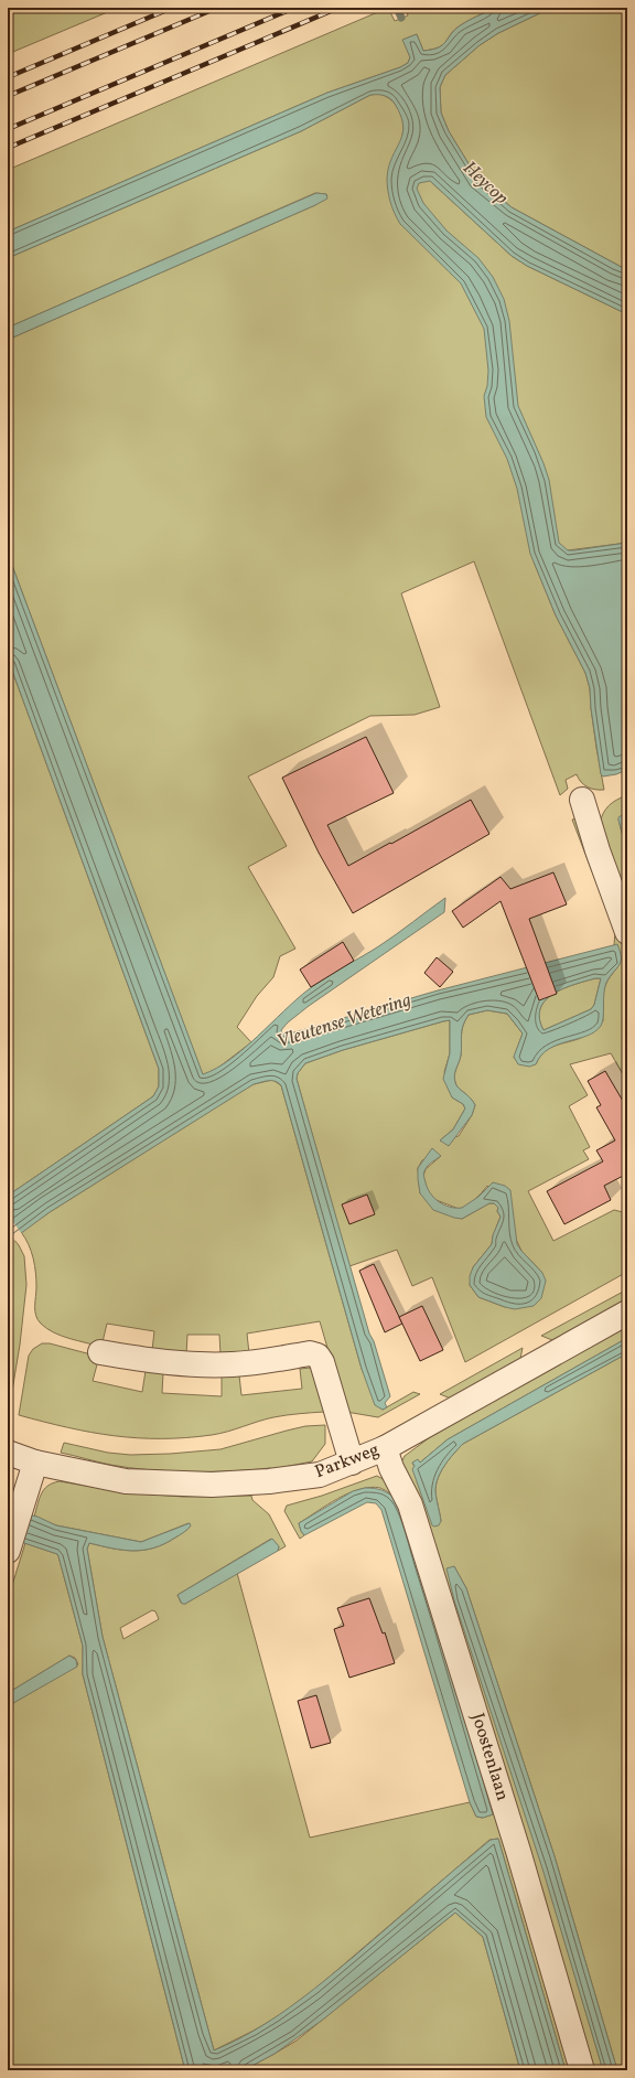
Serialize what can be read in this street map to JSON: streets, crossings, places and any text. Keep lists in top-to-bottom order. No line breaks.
{"streets":{"street":["Parkweg","Joostenlaan"]},"crossings":[["Parkweg","Joostenlaan"]],"water":["Heycop","Vleutense Wetering"]}
